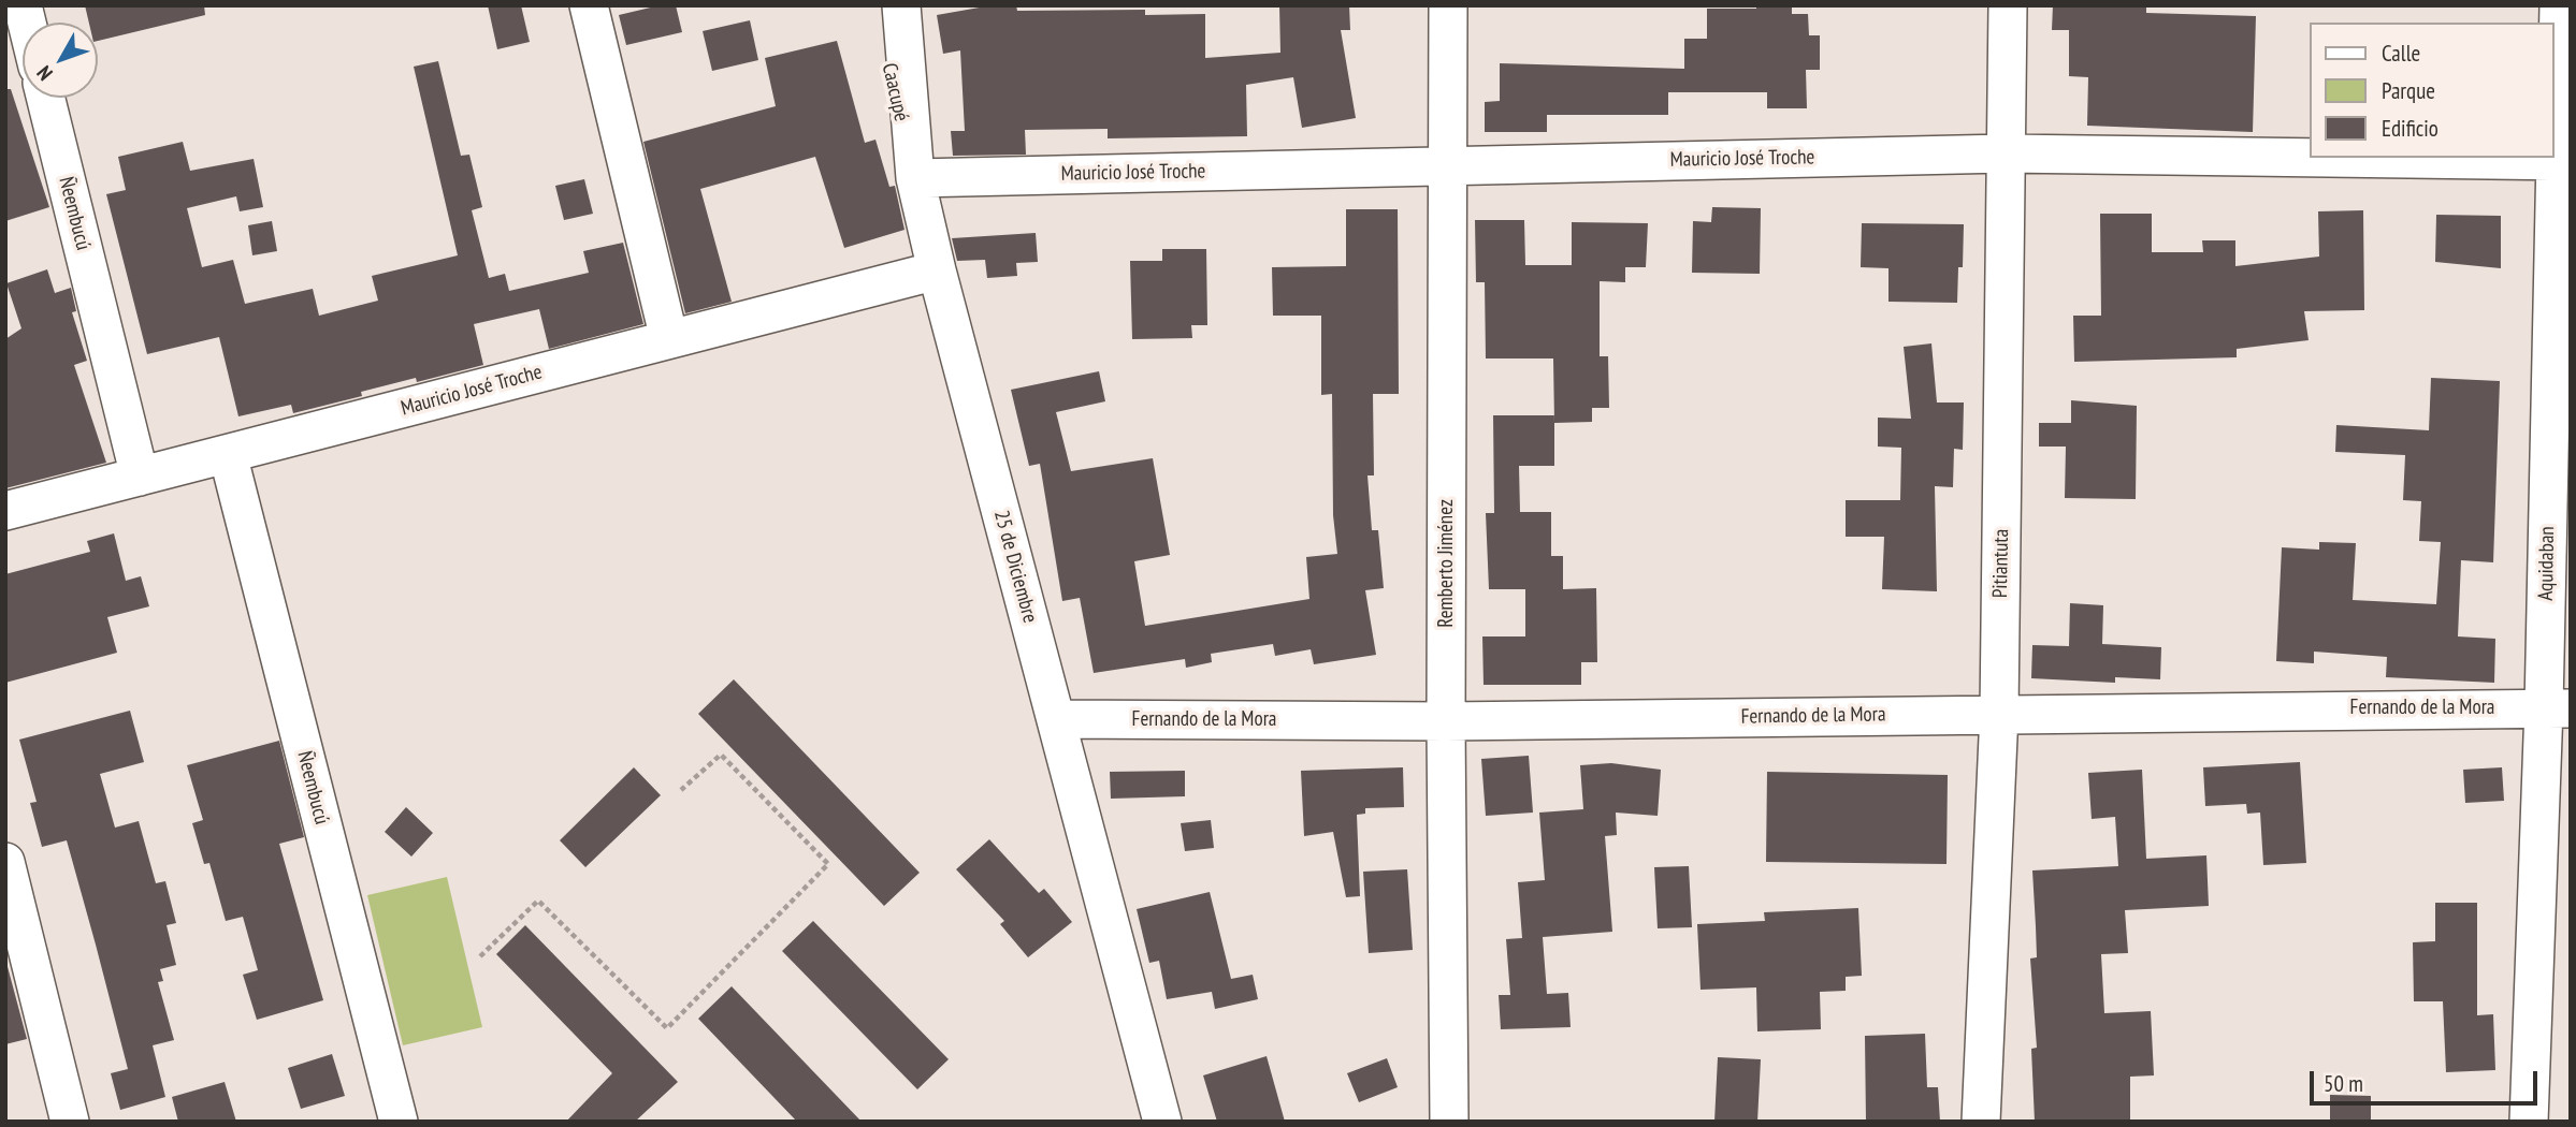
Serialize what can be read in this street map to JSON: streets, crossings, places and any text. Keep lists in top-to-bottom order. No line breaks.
{"streets":{"street":["Caacupé","Mauricio José Troche","Ñeembucú","Remberto Jiménez","Pitiantuta","Aquidaban","25 de Diciembre","Fernando de la Mora"]},"crossings":[["Caacupé","Mauricio José Troche"],["Caacupé","25 de Diciembre"],["Mauricio José Troche","Ñeembucú"],["Mauricio José Troche","Remberto Jiménez"],["Mauricio José Troche","Pitiantuta"],["Mauricio José Troche","Aquidaban"],["Mauricio José Troche","25 de Diciembre"],["Remberto Jiménez","Fernando de la Mora"],["Pitiantuta","Fernando de la Mora"],["Aquidaban","Fernando de la Mora"],["25 de Diciembre","Fernando de la Mora"]],"legend":["Calle","Parque","Edificio"],"scale_bar":"50 m","north":"bottom left"}
